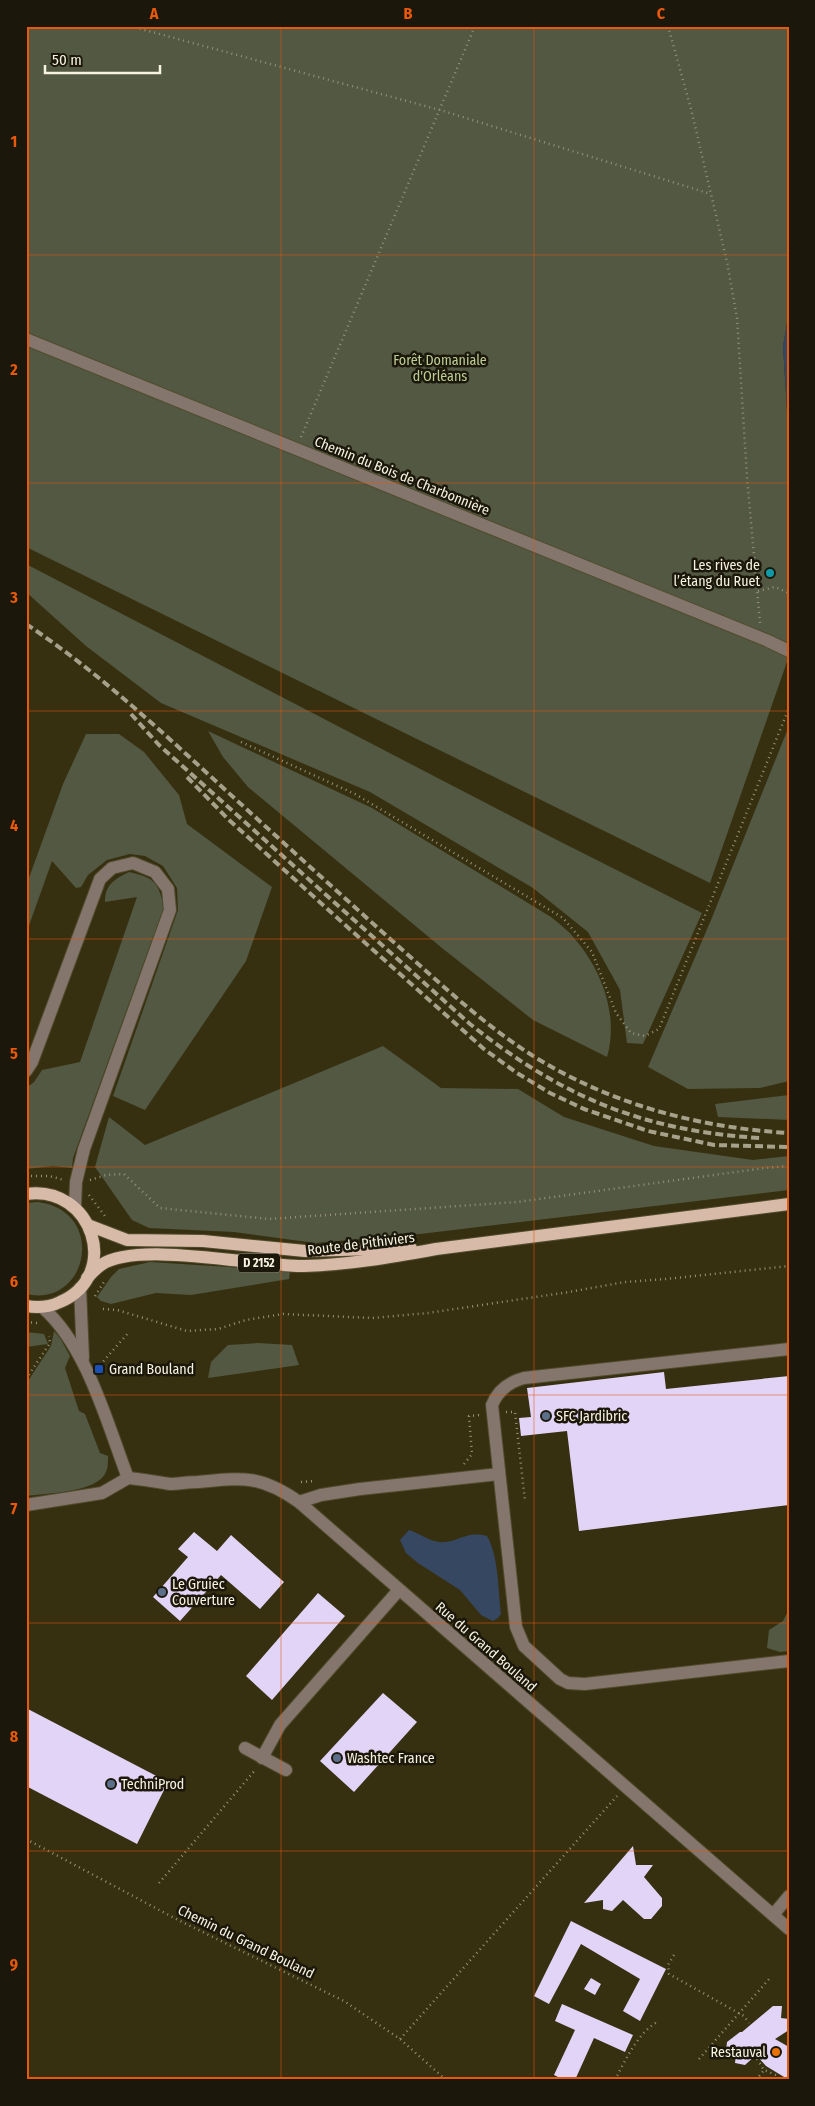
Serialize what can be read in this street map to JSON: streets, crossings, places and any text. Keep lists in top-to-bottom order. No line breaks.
{"streets":{"main road":["Route de Pithiviers","D 2152"],"street":["Chemin du Bois de Charbonnière","Rue du Grand Bouland"],"path":["Chemin du Grand Bouland"]},"parks":["Forêt Domaniale d'Orléans"],"places":{"other":["Les rives de l’étang du Ruet","SFC Jardibric","Le Gruiec Couverture","Washtec France","TechniProd","Restauval"],"transit":["Grand Bouland"]},"scale_bar":"50 m","grid":{"columns":["A","B","C"],"rows":["1","2","3","4","5","6","7","8","9"]}}
